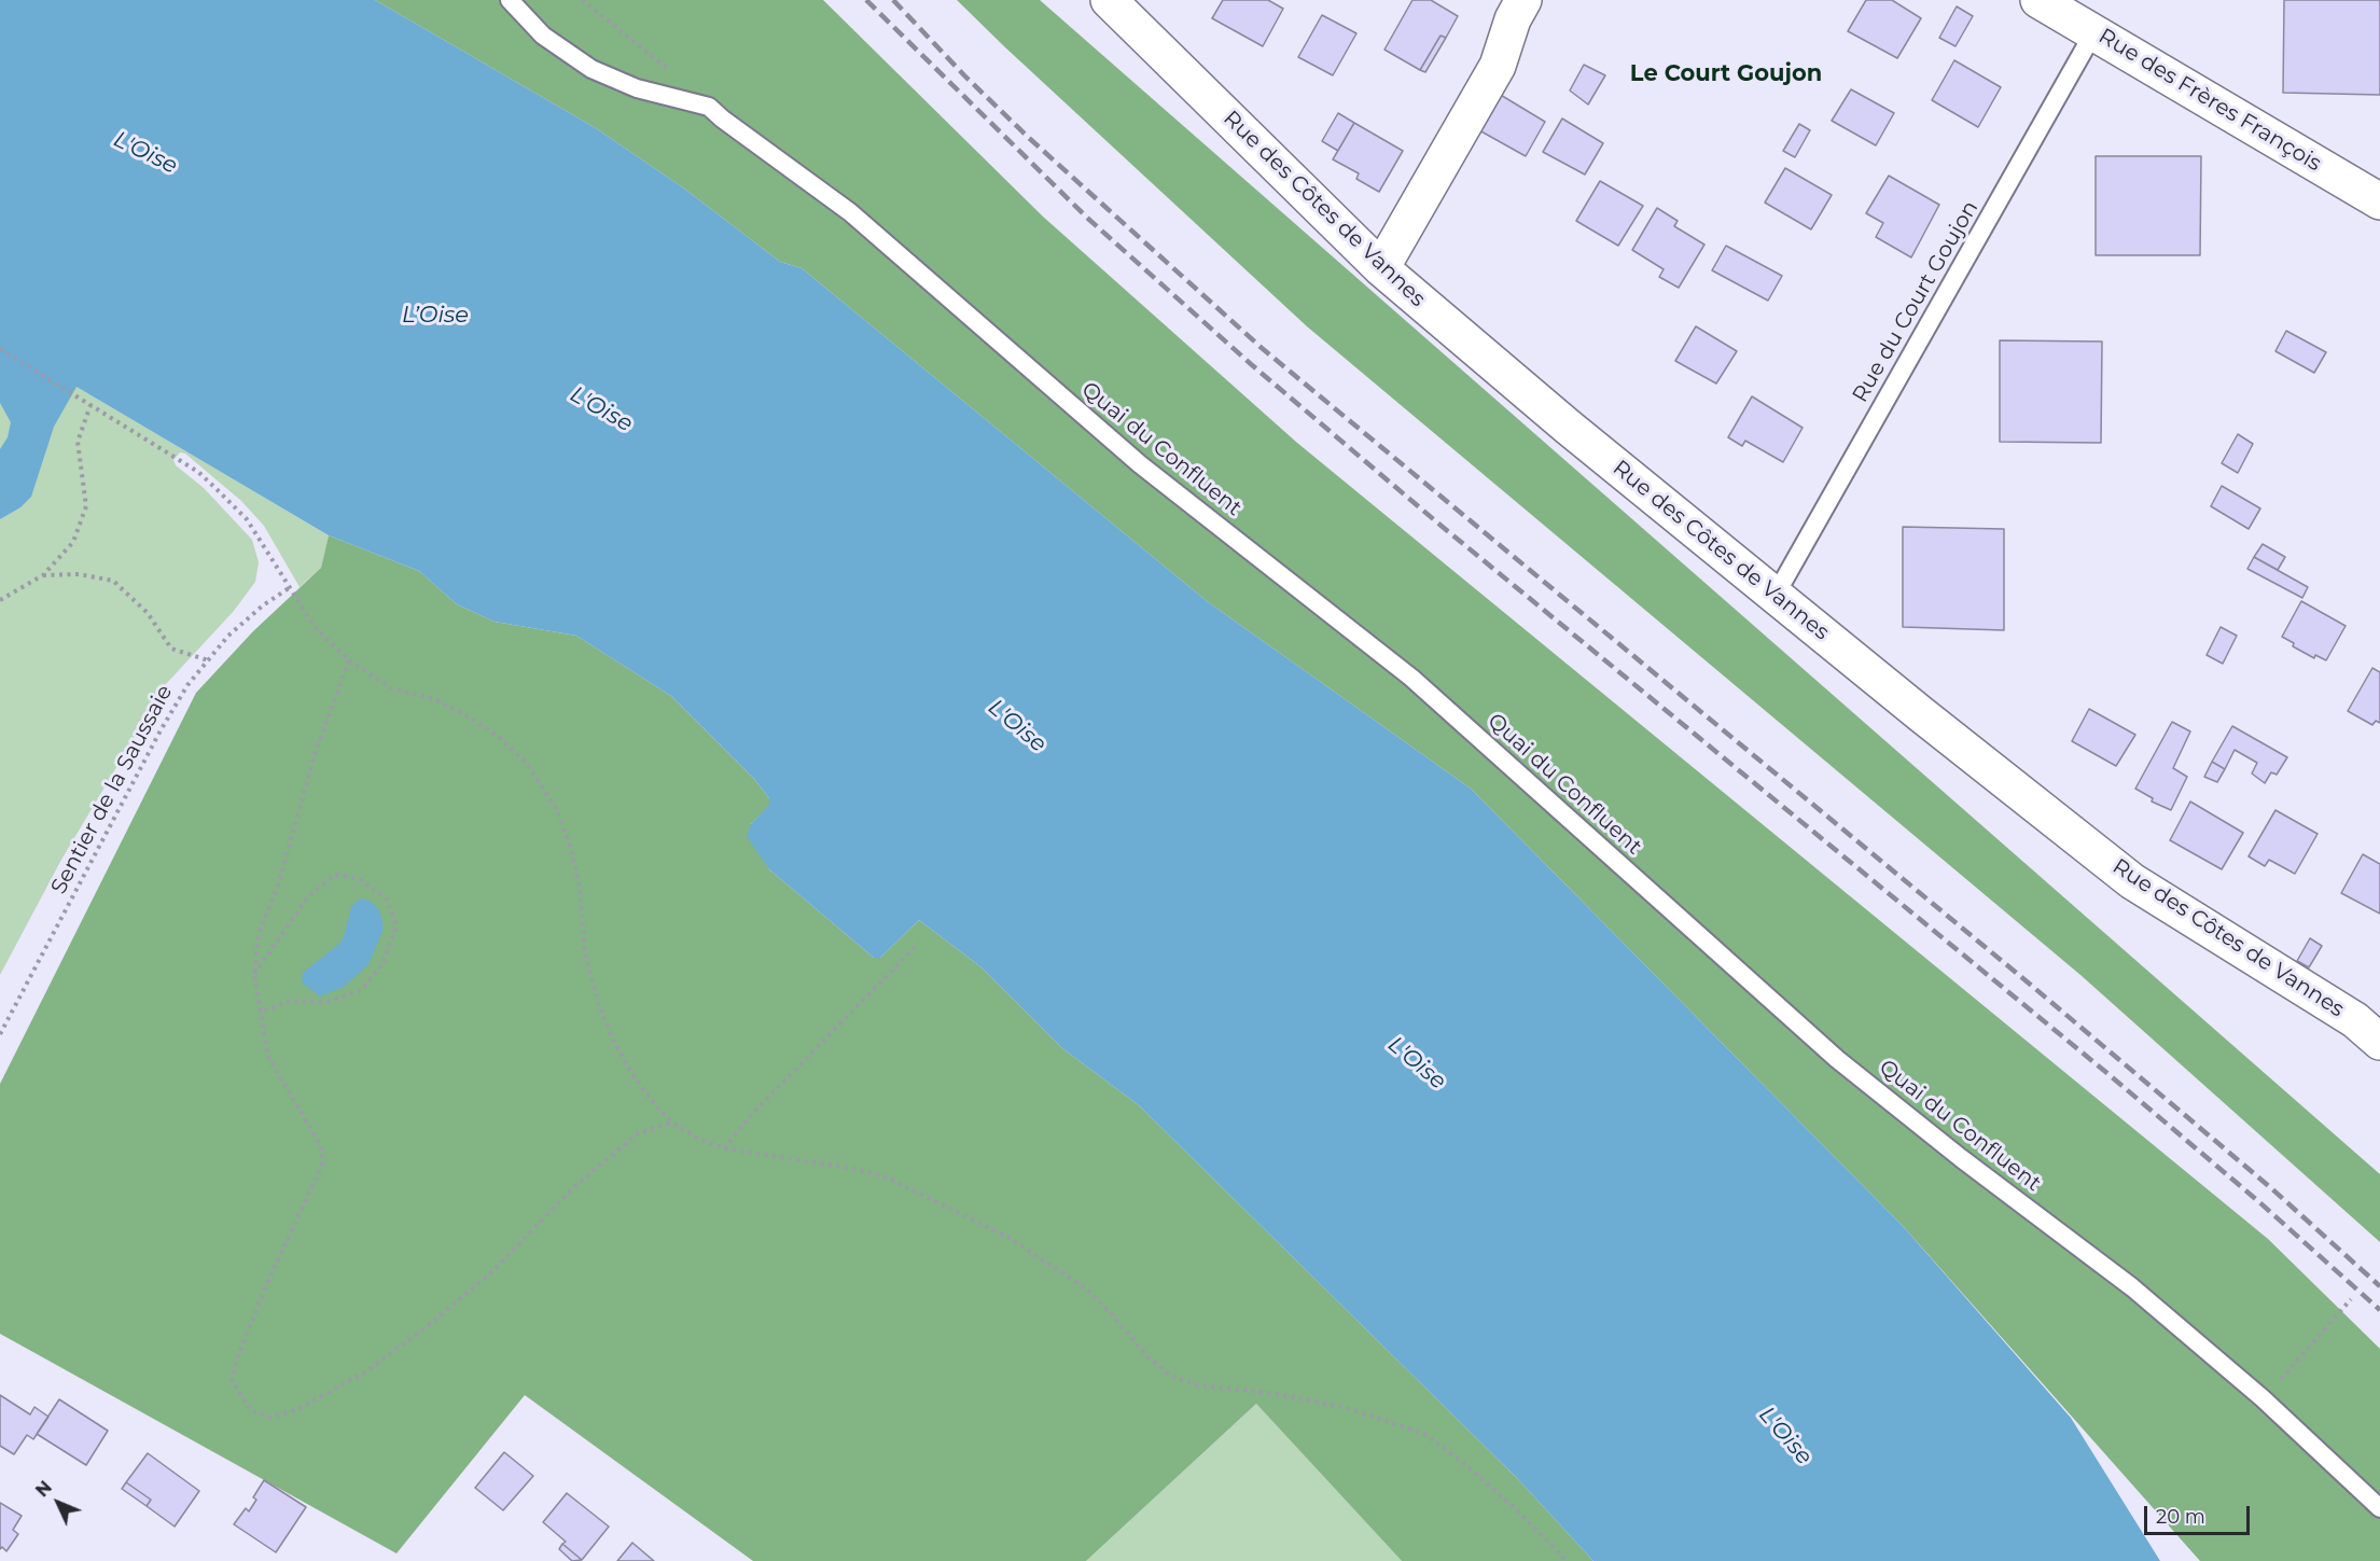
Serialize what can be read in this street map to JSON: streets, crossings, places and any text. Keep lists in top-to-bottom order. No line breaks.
{"streets":{"street":["Rue des Frères François","Rue des Côtes de Vannes"],"lane":["Rue du Court Goujon","Quai du Confluent"],"path":["Sentier de la Saussaie"]},"crossings":[["Rue des Frères François","Rue du Court Goujon"],["Rue des Côtes de Vannes","Rue du Court Goujon"]],"districts":["Le Court Goujon"],"water":["L'Oise","L’Oise"],"scale_bar":"20 m","north":"top left"}
